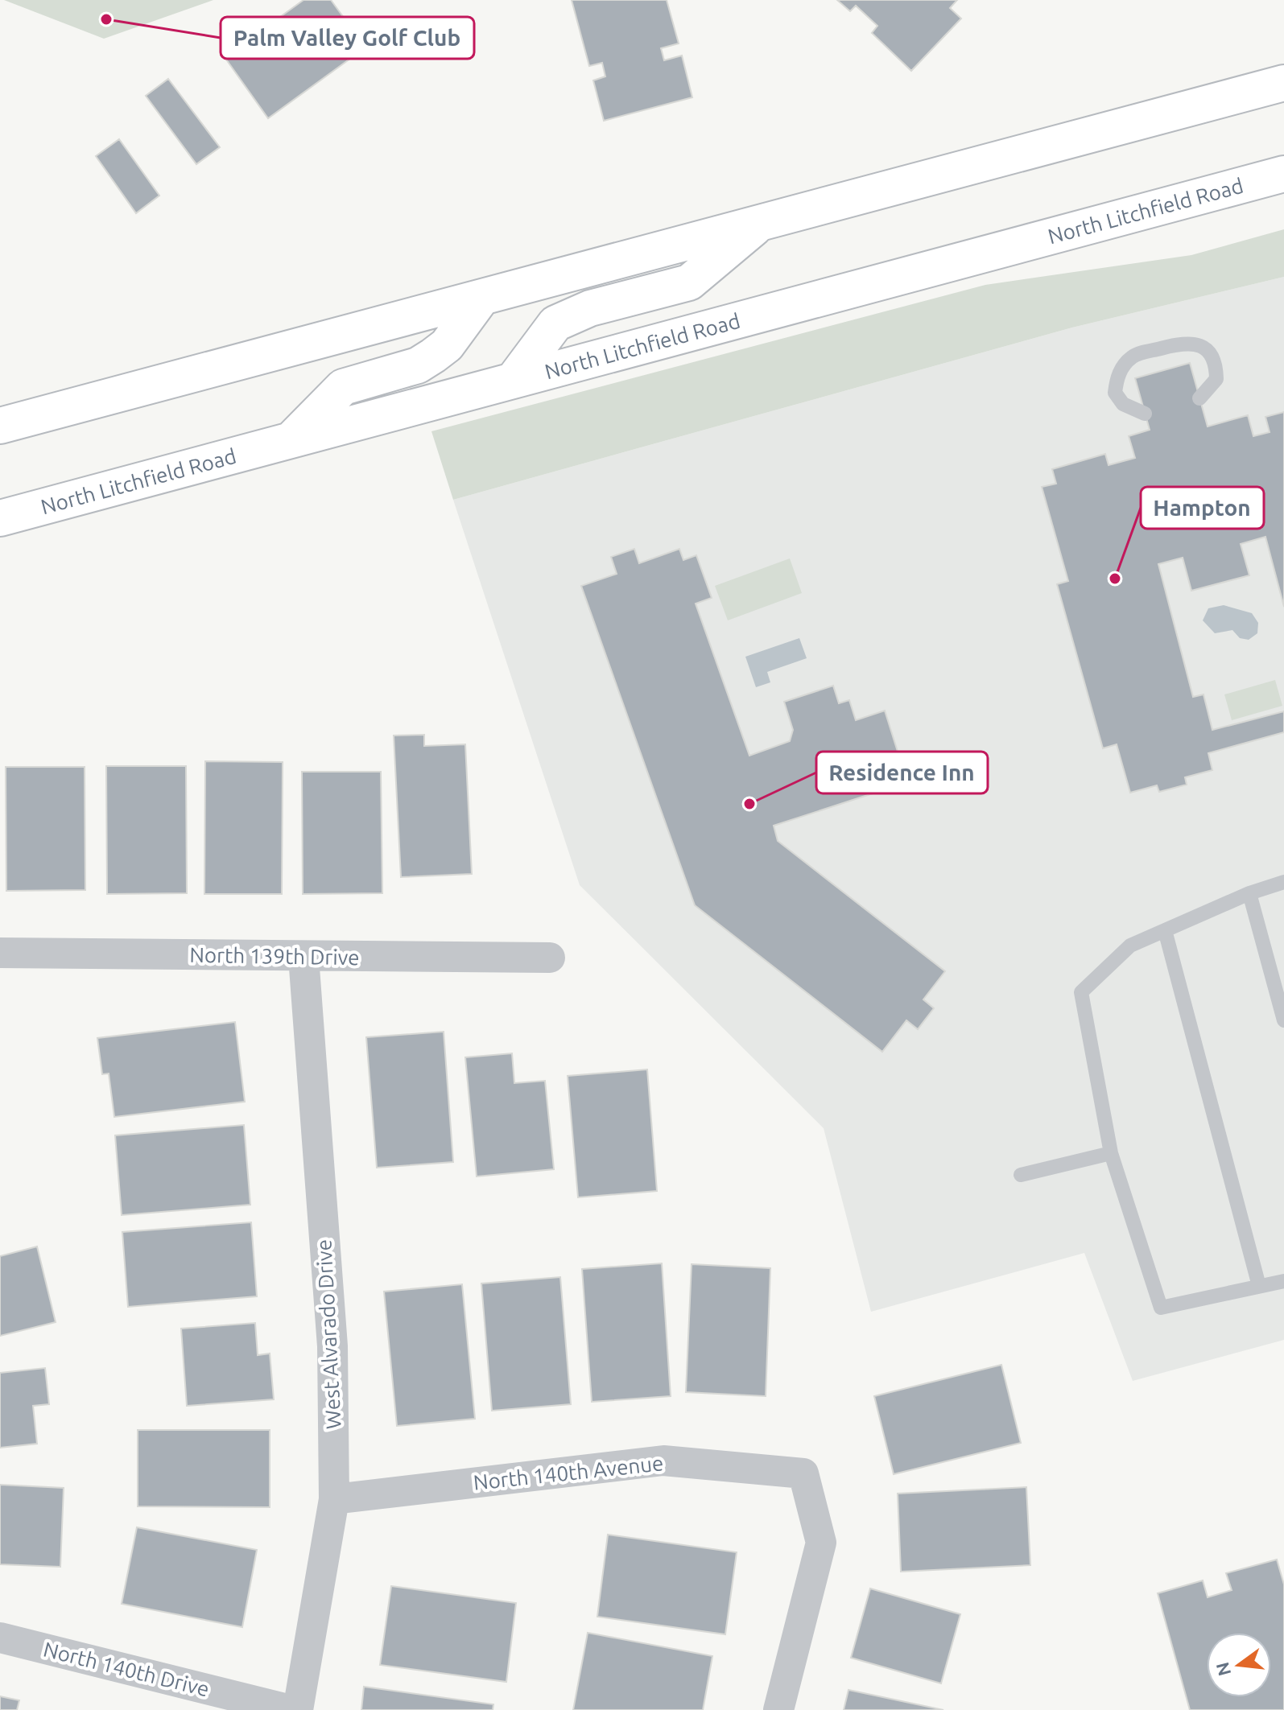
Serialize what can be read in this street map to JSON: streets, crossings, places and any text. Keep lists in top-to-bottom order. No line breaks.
{"streets":{"main road":["North Litchfield Road"],"street":["North 139th Drive","West Alvarado Drive","North 140th Avenue","North 140th Drive"]},"crossings":[["North 139th Drive","West Alvarado Drive"],["West Alvarado Drive","North 140th Avenue"]],"places":["Palm Valley Golf Club","Hampton","Residence Inn"],"north":"left"}
